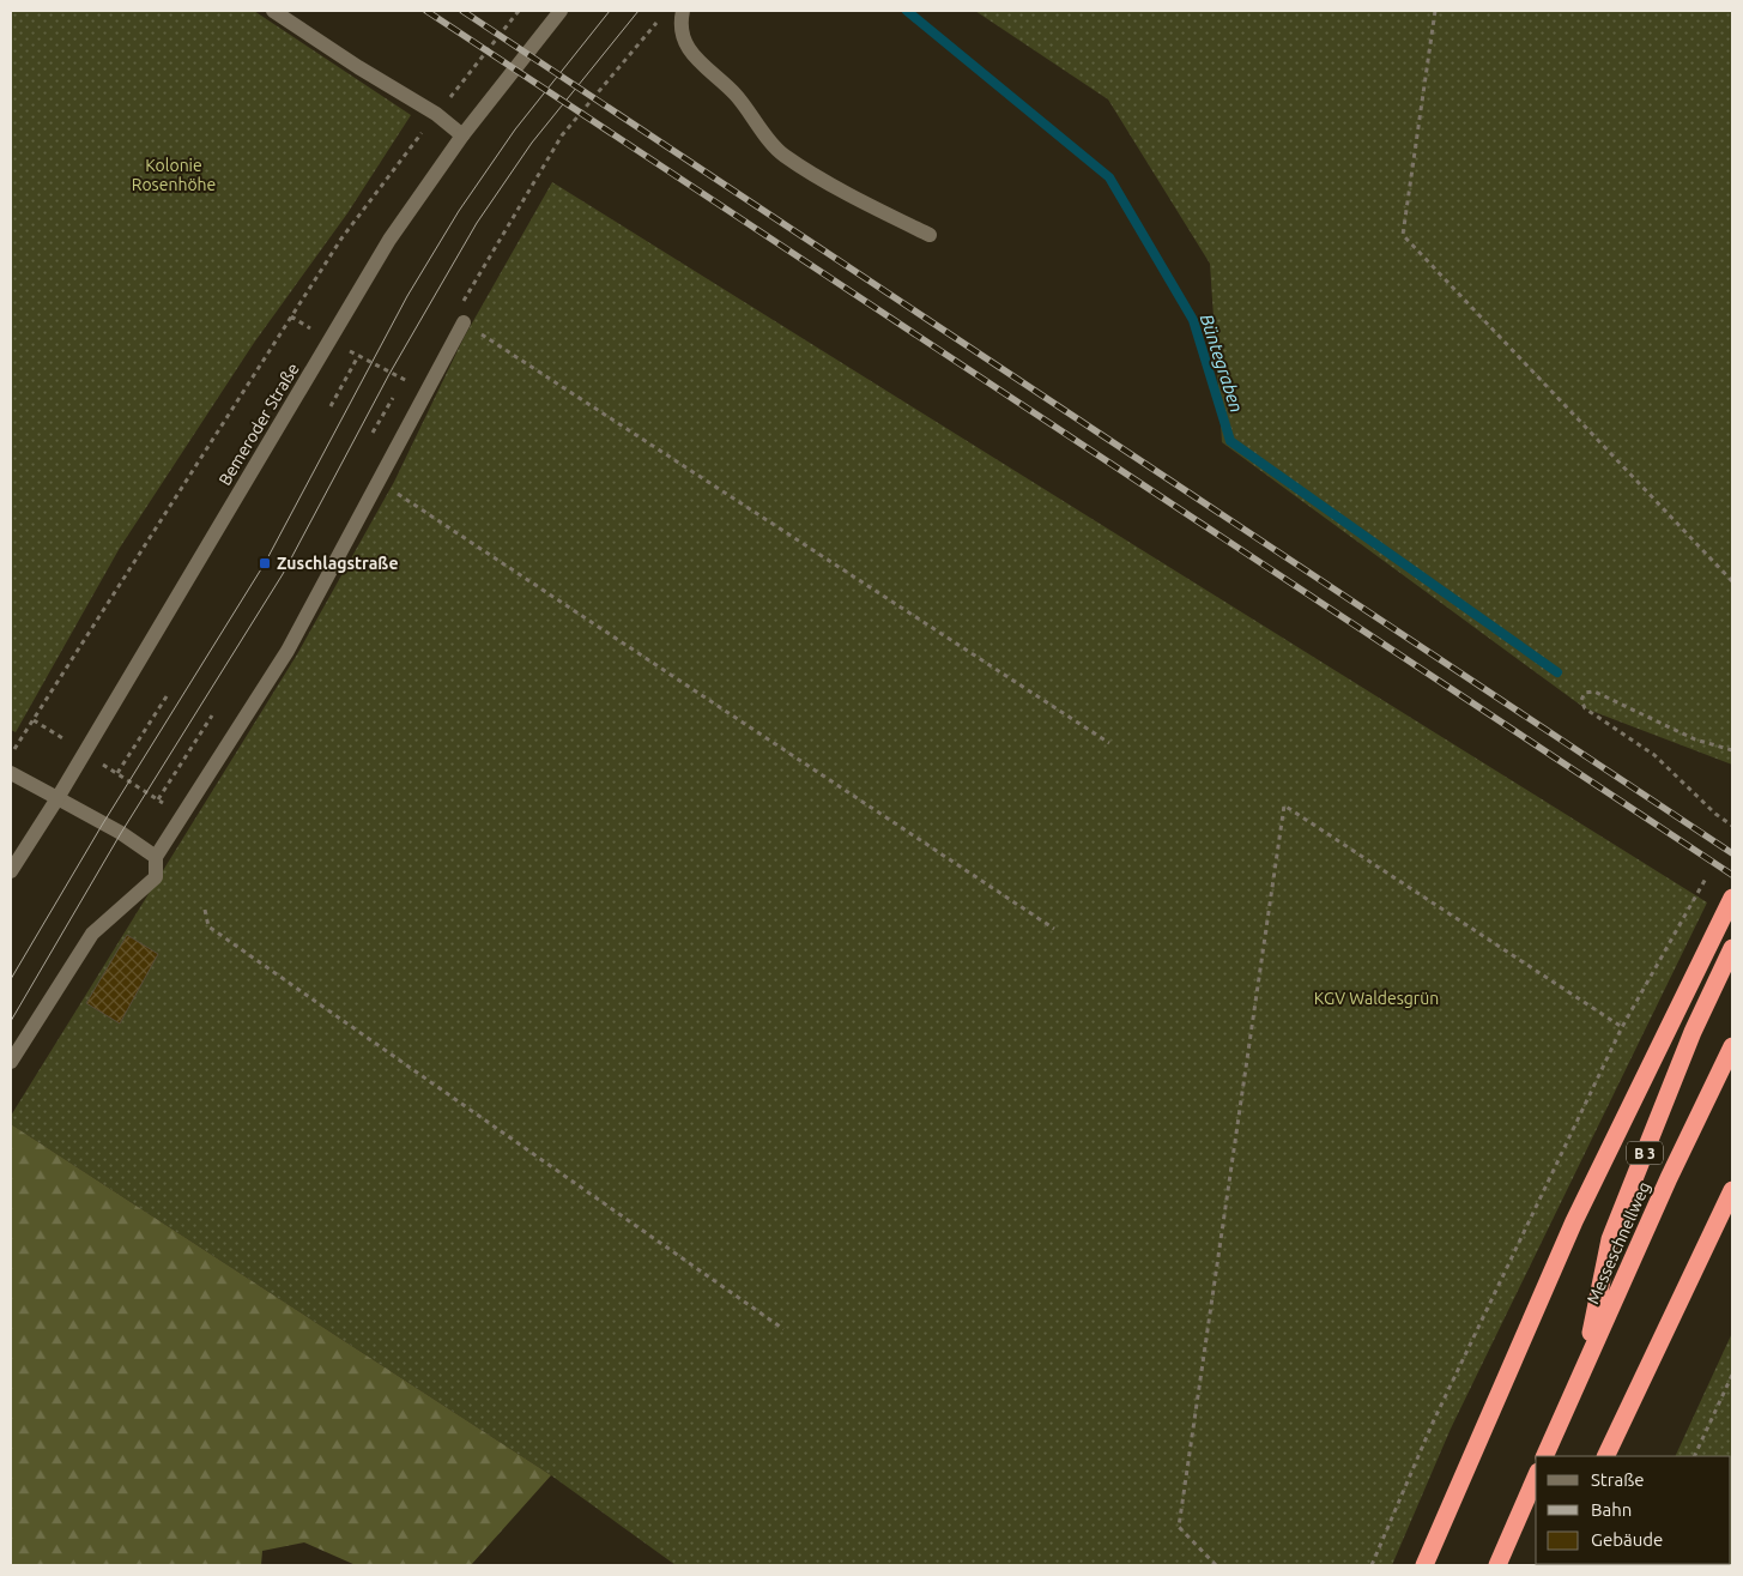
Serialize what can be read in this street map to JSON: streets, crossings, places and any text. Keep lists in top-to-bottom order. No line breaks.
{"streets":{"highway":["B 3","Messeschnellweg"],"main road":["Bemeroder Straße"]},"crossings":[["B 3","Messeschnellweg"]],"water":["Büntegraben"],"parks":["Kolonie Rosenhöhe","KGV Waldesgrün"],"places":{"transit":["Zuschlagstraße"]},"legend":["Straße","Bahn","Gebäude"]}
